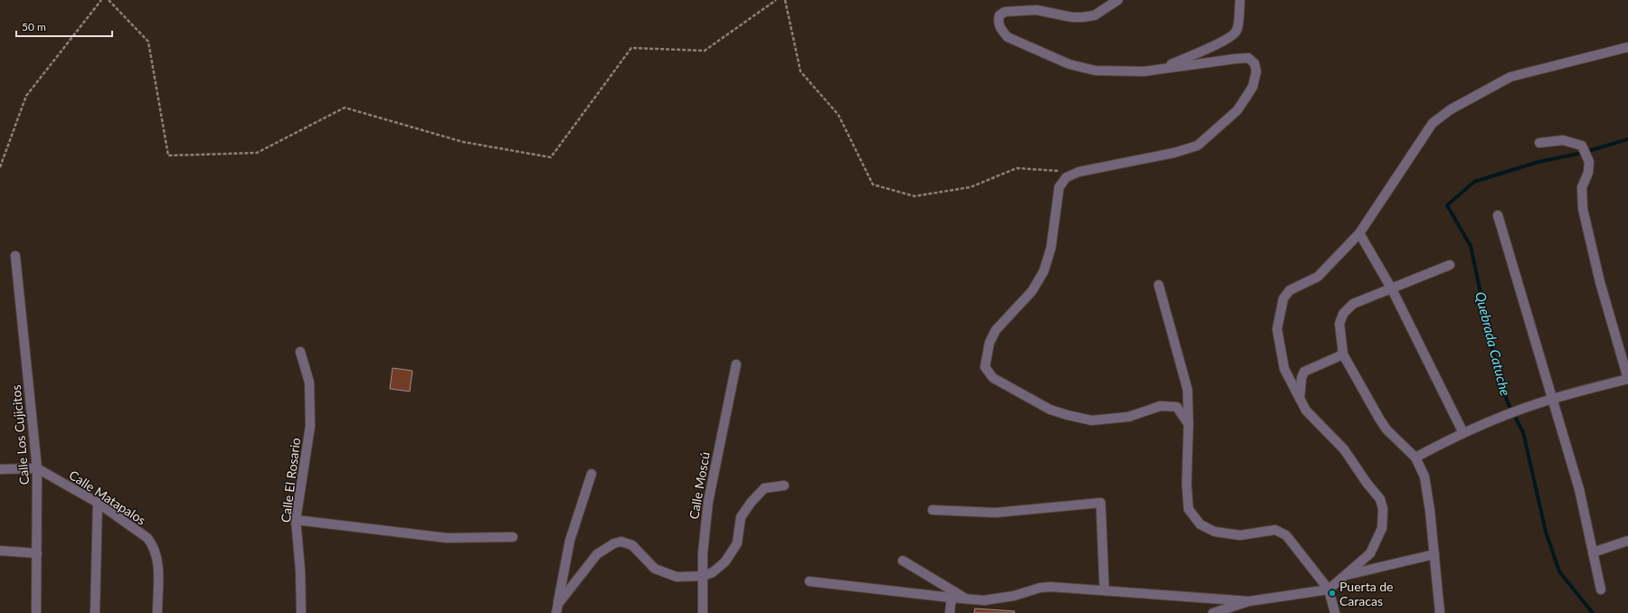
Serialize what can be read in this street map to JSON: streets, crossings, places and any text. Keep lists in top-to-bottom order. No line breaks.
{"streets":{"street":["Calle Los Cujicitos","Calle El Rosario","Calle Moscú","Calle Matapalos"]},"crossings":[["Calle Los Cujicitos","Calle Matapalos"]],"water":["Quebrada Catuche"],"places":["Puerta de Caracas"],"scale_bar":"50 m"}
